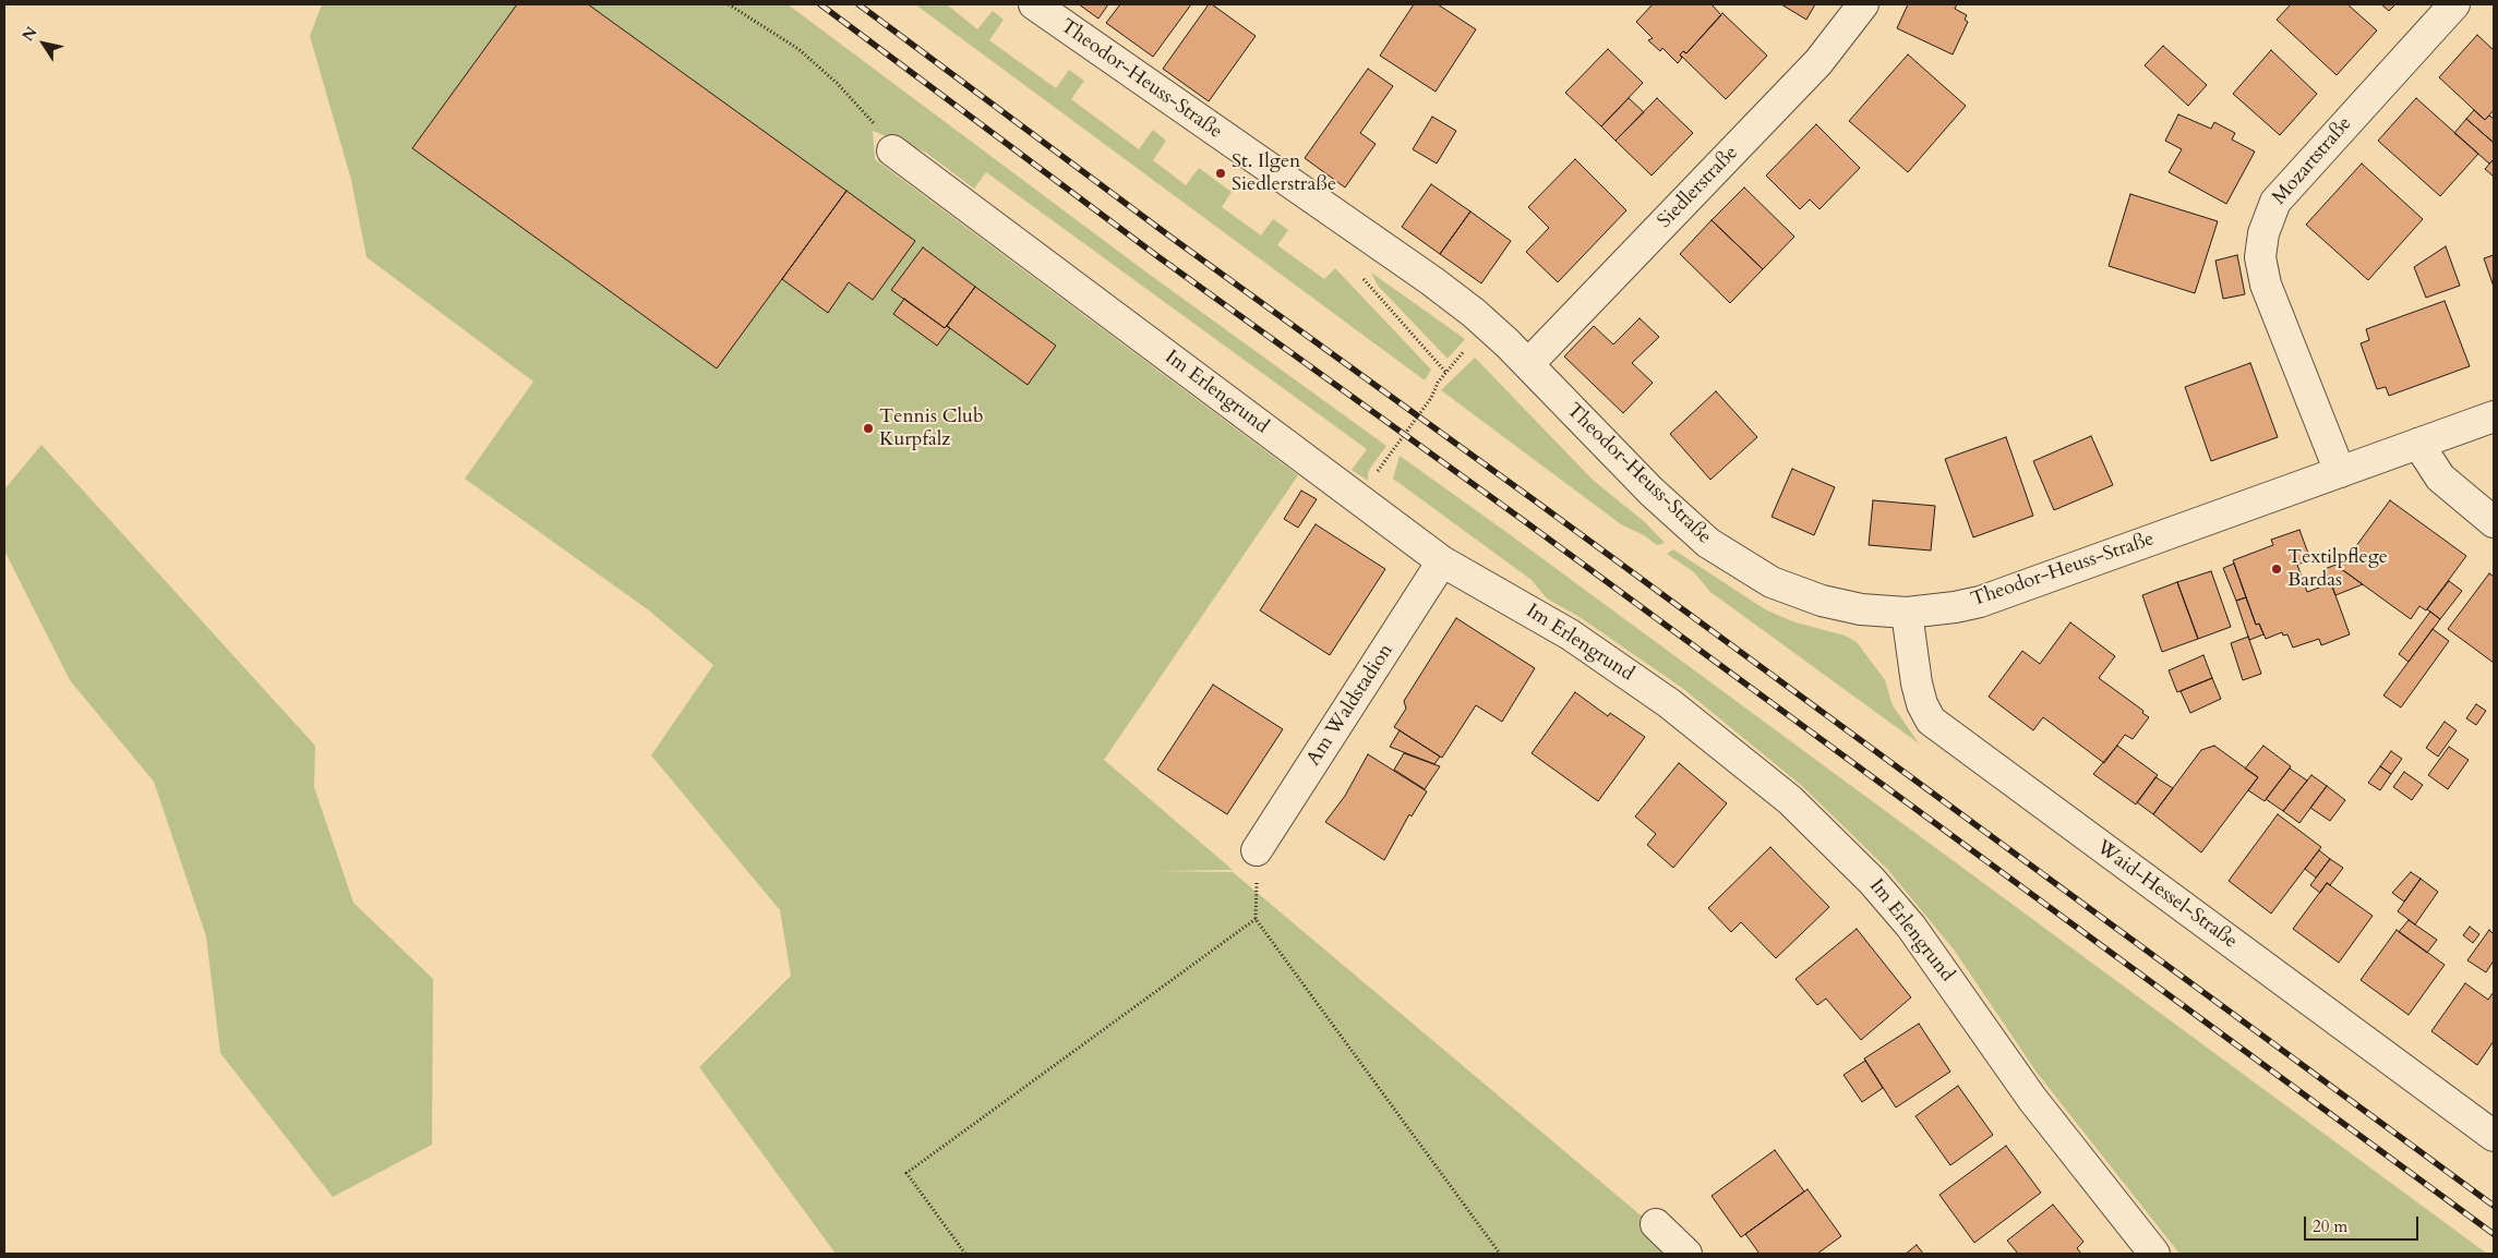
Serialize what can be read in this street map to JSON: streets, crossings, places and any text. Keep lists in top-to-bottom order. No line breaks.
{"streets":{"street":["Theodor-Heuss-Straße","Mozartstraße","Siedlerstraße","Im Erlengrund","Am Waldstadion","Waid-Hessel-Straße"]},"crossings":[["Theodor-Heuss-Straße","Mozartstraße"],["Theodor-Heuss-Straße","Siedlerstraße"],["Theodor-Heuss-Straße","Waid-Hessel-Straße"],["Im Erlengrund","Am Waldstadion"]],"places":["St. Ilgen Siedlerstraße","Tennis Club Kurpfalz","Textilpflege Bardas"],"scale_bar":"20 m","north":"top left"}
